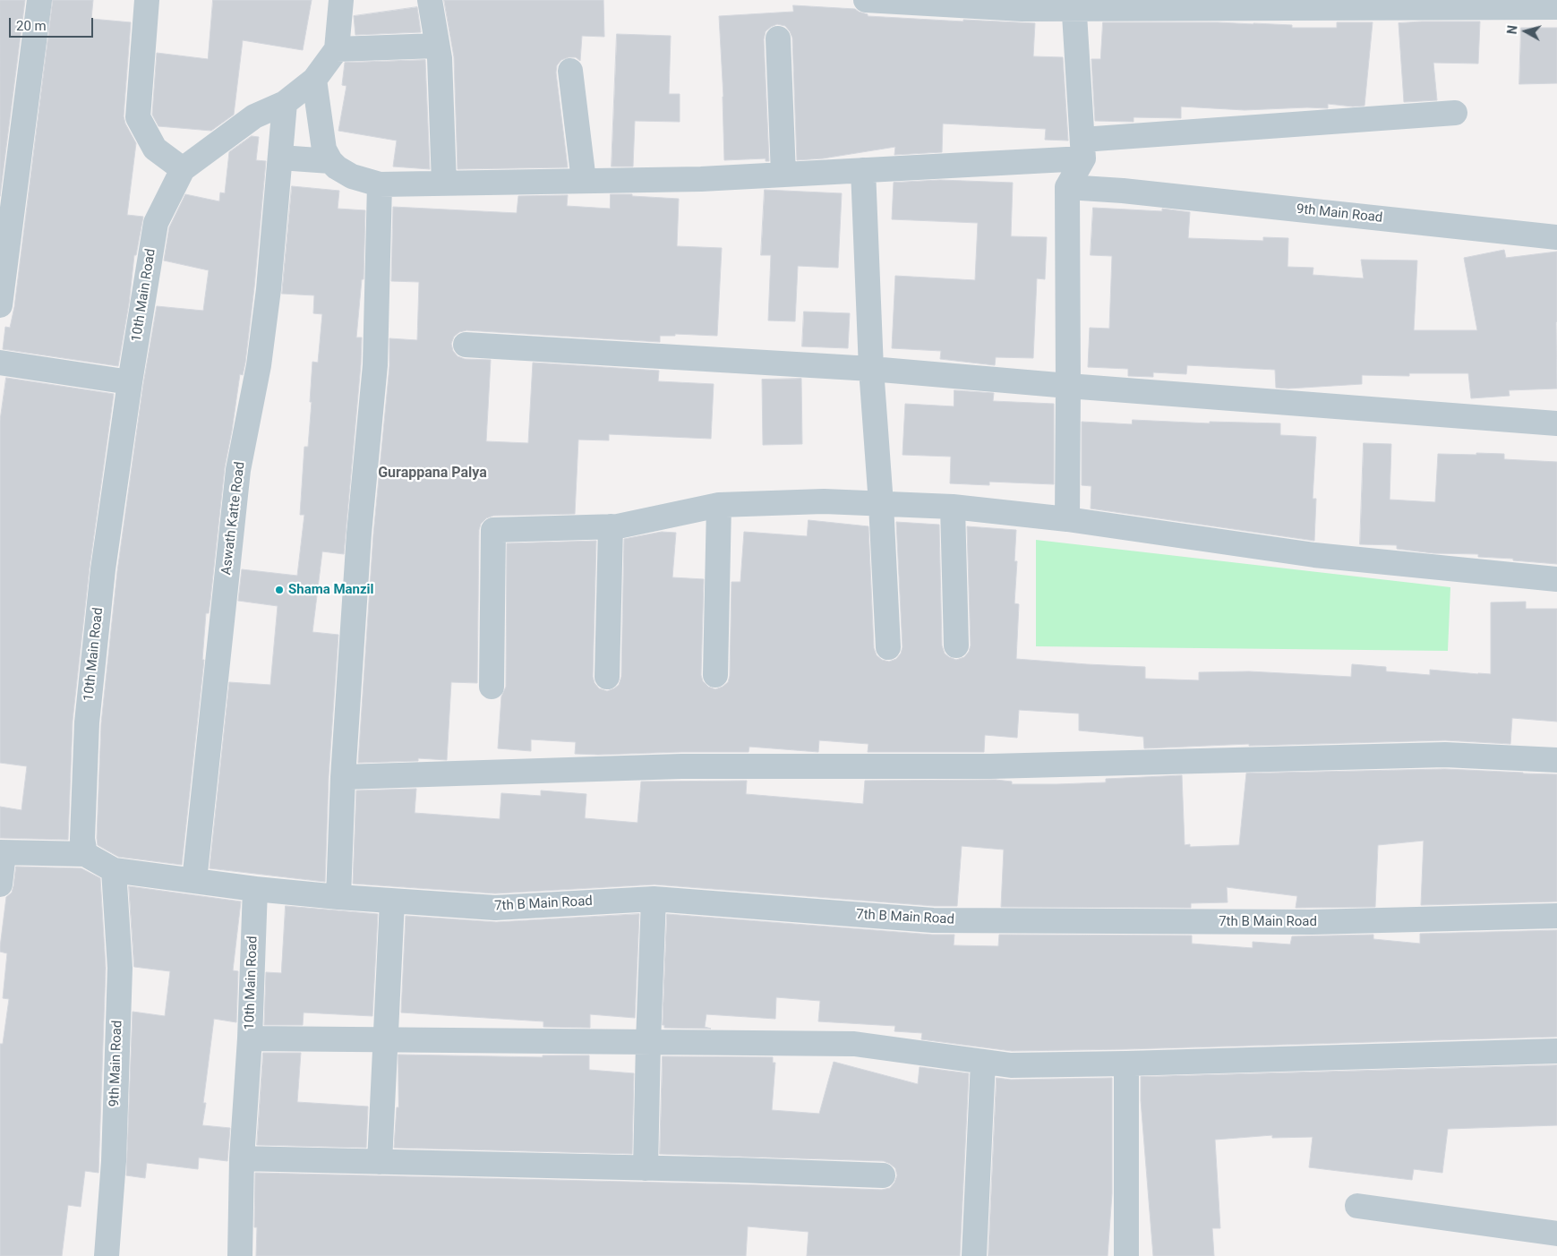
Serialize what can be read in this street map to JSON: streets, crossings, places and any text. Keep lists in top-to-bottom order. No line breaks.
{"streets":{"street":["9th Main Road","10th Main Road","Aswath Katte Road","7th B Main Road"]},"crossings":[["10th Main Road","Aswath Katte Road"],["10th Main Road","7th B Main Road"]],"districts":["Gurappana Palya"],"places":["Shama Manzil"],"scale_bar":"20 m","north":"left"}
